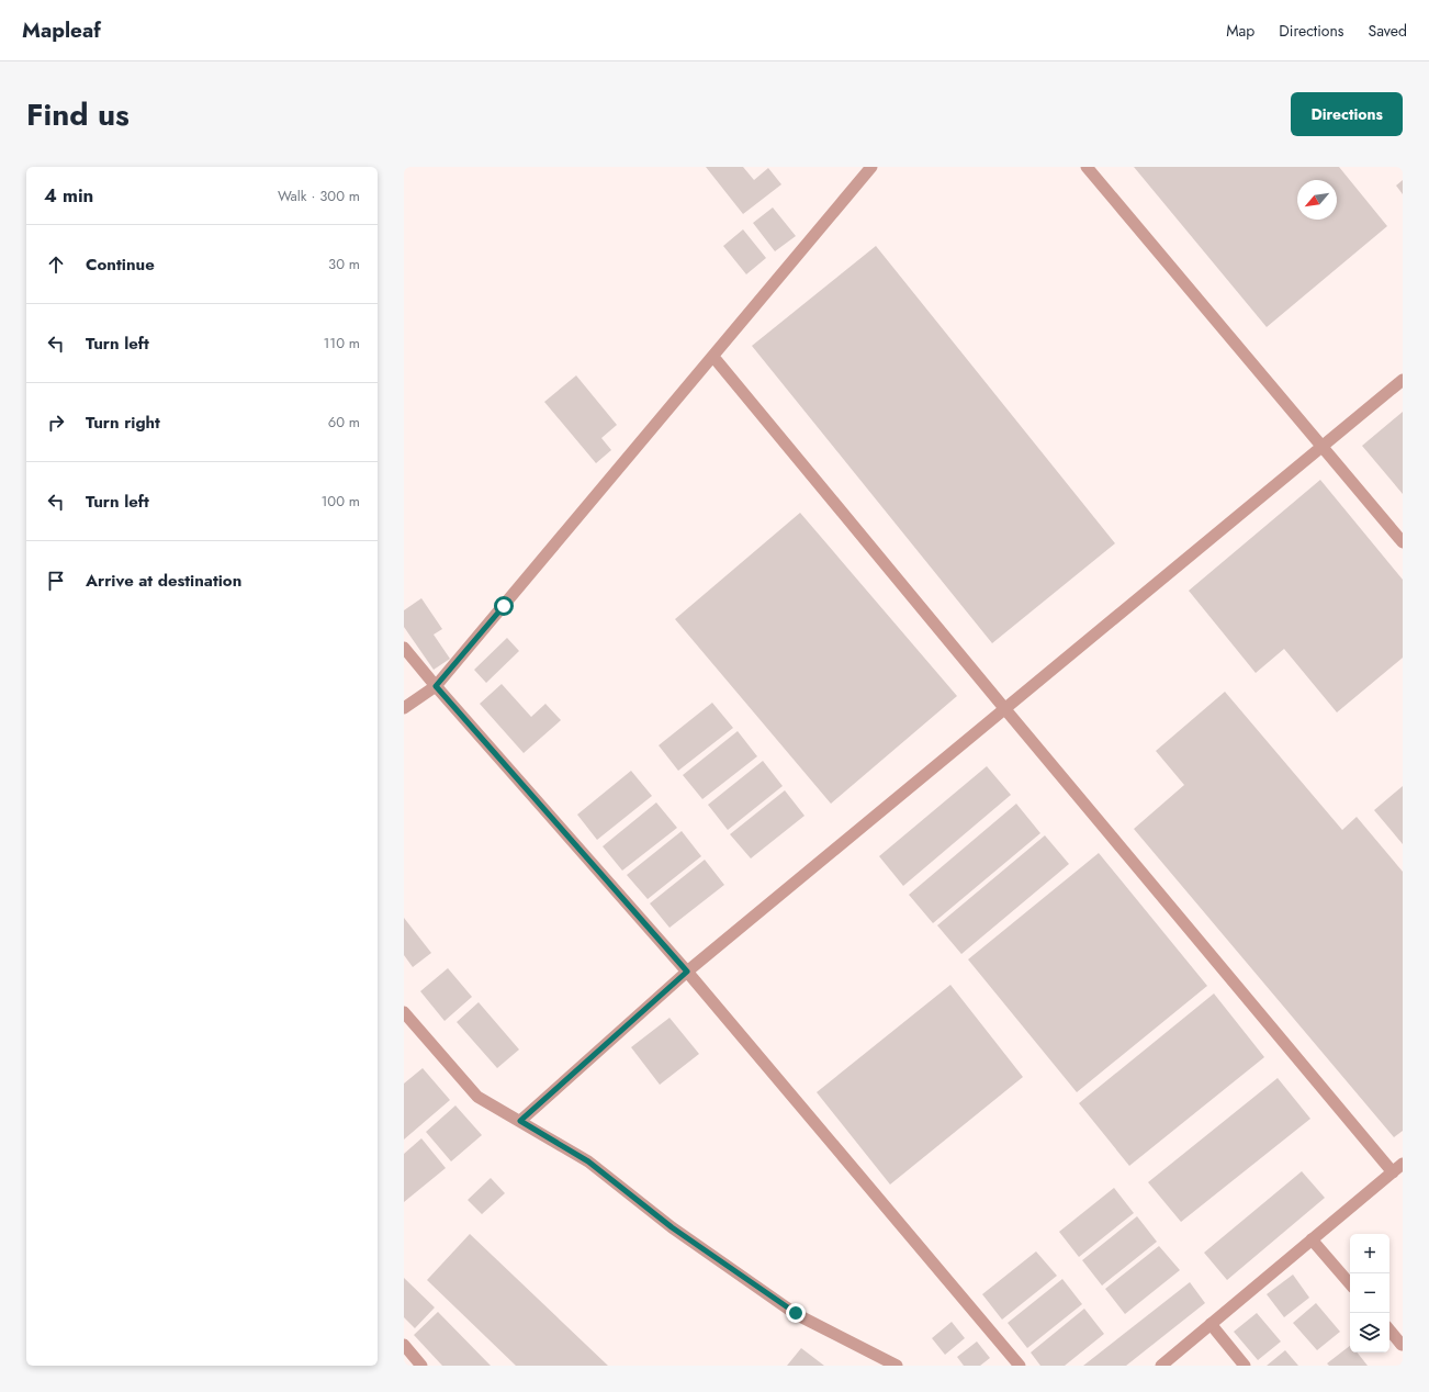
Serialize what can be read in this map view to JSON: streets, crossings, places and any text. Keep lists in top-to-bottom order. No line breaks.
{"north":"bottom left","page":{"header":"Mapleaf","nav":["Map","Directions","Saved"],"title":"Find us","buttons":"Directions","heading":["4 min","Walk · 300 m"],"list":[["Continue","30 m"],["Turn left","110 m"],["Turn right","60 m"],["Turn left","100 m"],"Arrive at destination"],"map_buttons":["+","−"]}}
